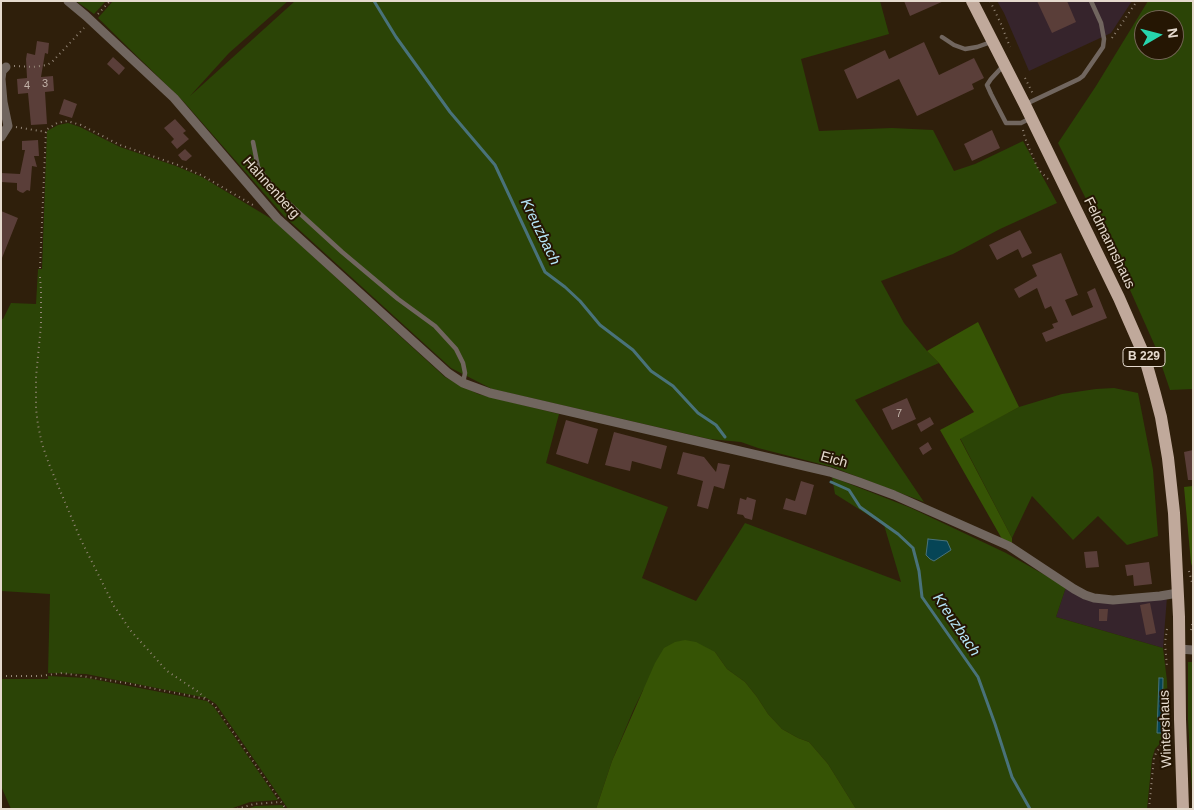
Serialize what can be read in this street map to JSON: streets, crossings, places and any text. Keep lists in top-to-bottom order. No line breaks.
{"streets":{"main road":["Feldmannshaus","B 229","Wintershaus"],"street":["Hahnenberg","Eich"]},"crossings":[["Hahnenberg","Eich"],["Feldmannshaus","B 229"],["Feldmannshaus","Eich"],["B 229","Eich"],["B 229","Wintershaus"]],"water":["Kreuzbach"],"house_numbers":["3","4","7"],"north":"right"}
